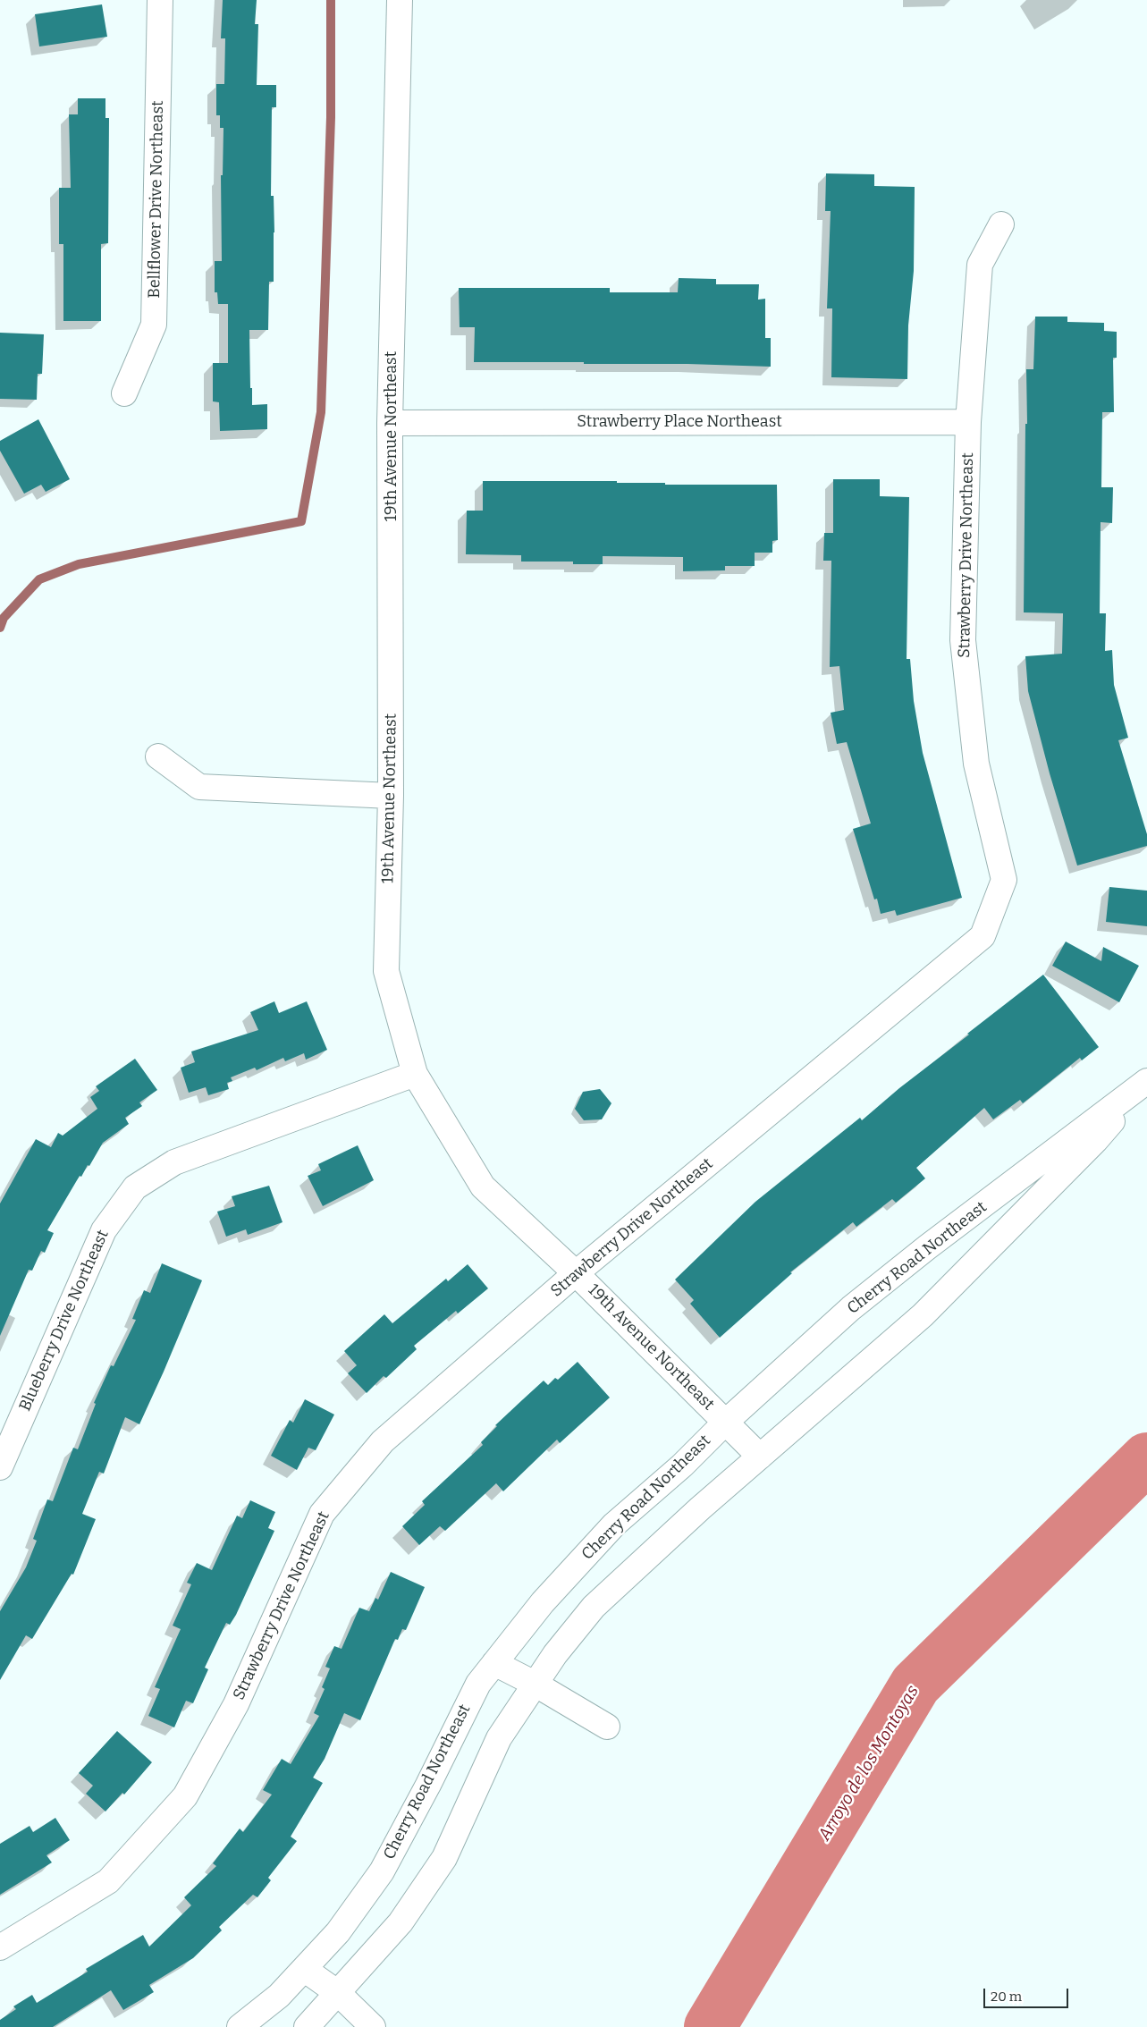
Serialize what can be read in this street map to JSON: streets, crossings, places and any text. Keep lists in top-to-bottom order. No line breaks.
{"streets":{"street":["Bellflower Drive Northeast","Strawberry Place Northeast","19th Avenue Northeast","Strawberry Drive Northeast","Cherry Road Northeast","Blueberry Drive Northeast"]},"crossings":[["Strawberry Place Northeast","19th Avenue Northeast"],["Strawberry Place Northeast","Strawberry Drive Northeast"],["19th Avenue Northeast","Strawberry Drive Northeast"],["19th Avenue Northeast","Cherry Road Northeast"],["19th Avenue Northeast","Blueberry Drive Northeast"]],"water":["Arroyo de los Montoyas"],"scale_bar":"20 m"}
